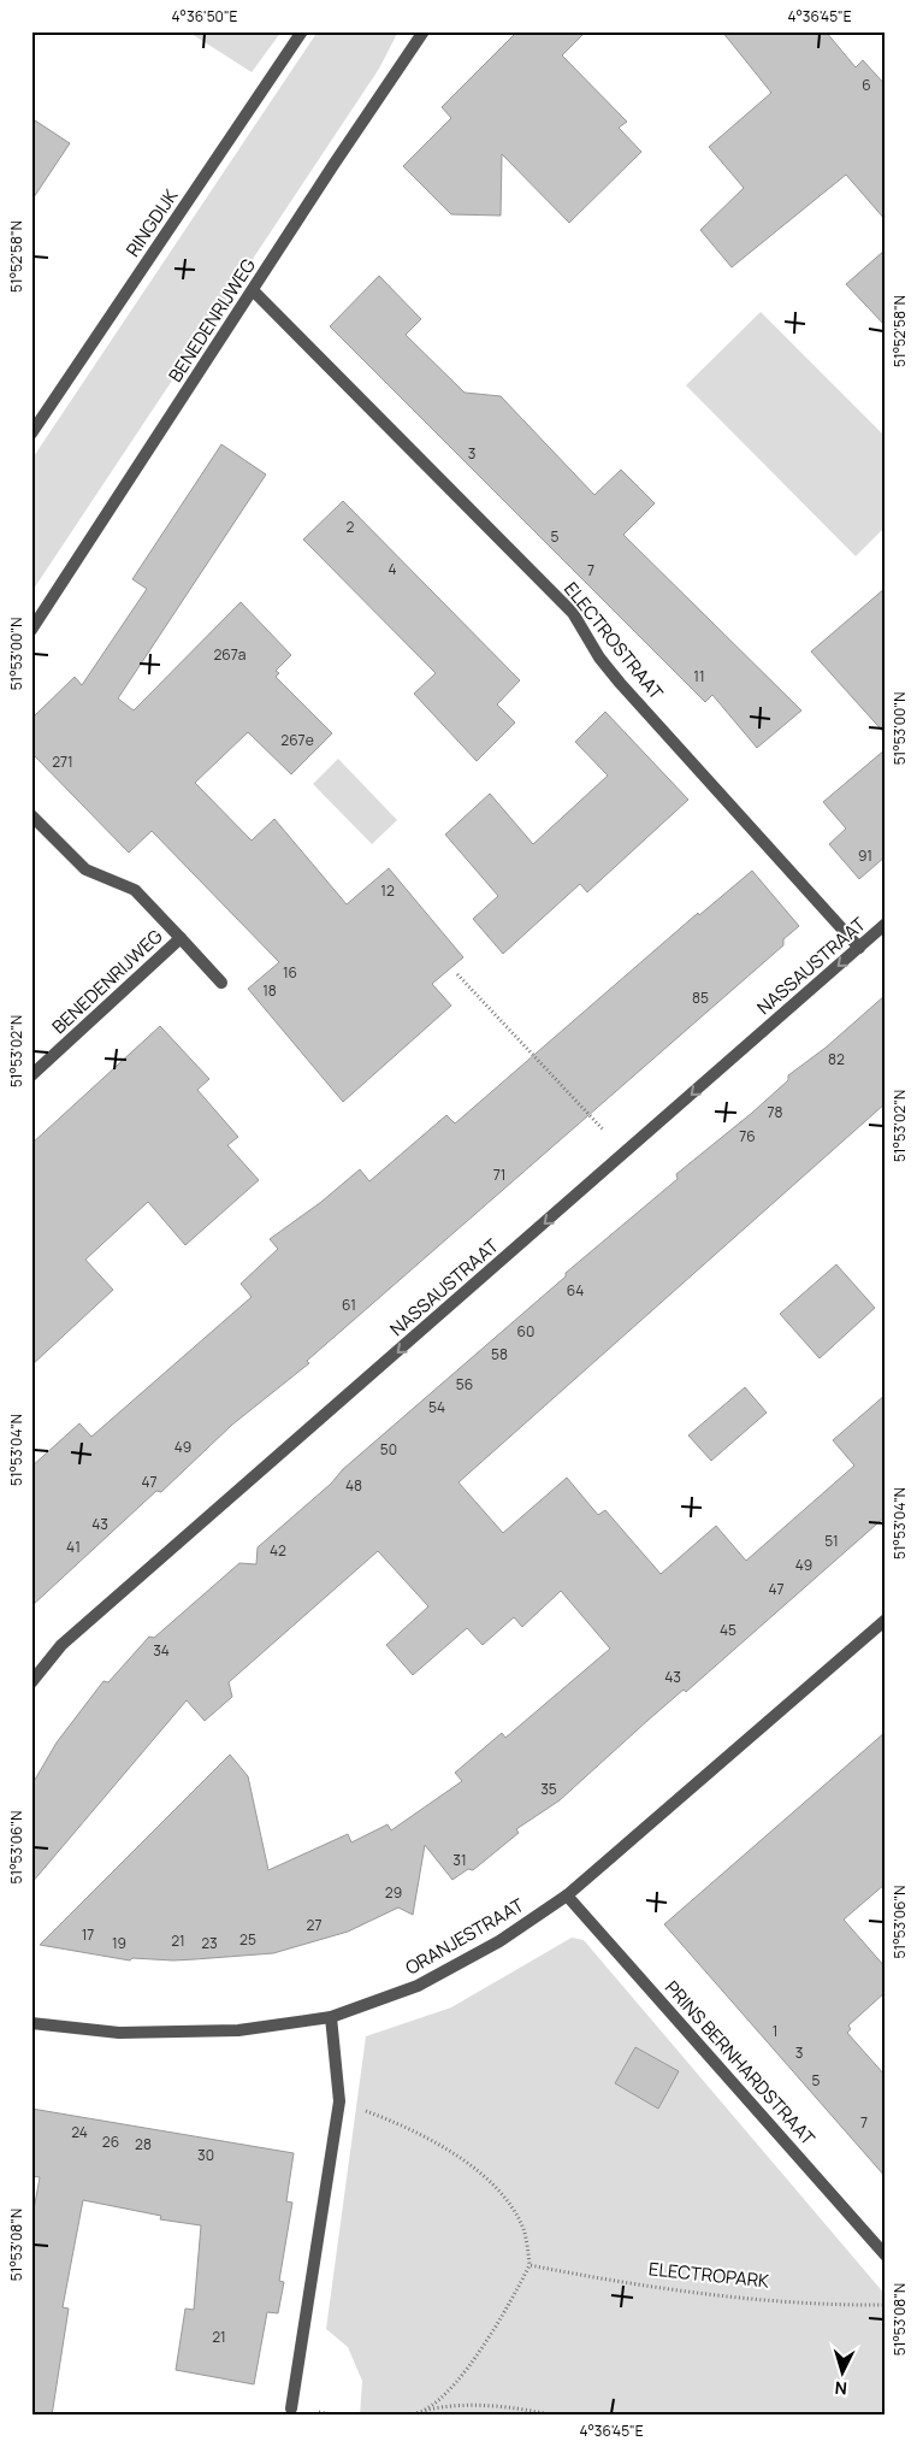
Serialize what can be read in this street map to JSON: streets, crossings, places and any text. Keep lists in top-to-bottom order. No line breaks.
{"streets":{"street":["RINGDIJK","BENEDENRIJWEG","ELECTROSTRAAT","NASSAUSTRAAT","ORANJESTRAAT","PRINS BERNHARDSTRAAT"],"path":["ELECTROPARK"]},"crossings":[["BENEDENRIJWEG","ELECTROSTRAAT"],["ELECTROSTRAAT","NASSAUSTRAAT"],["ORANJESTRAAT","PRINS BERNHARDSTRAAT"]],"one_way":["NASSAUSTRAAT"],"house_numbers":["6","3","2","5","4","7","267a","11","267e","271","91","12","16","18","85","82","78","76","71","64","61","60","58","56","54","49","50","47","48","43","51","41","42","49","47","45","34","43","35","31","29","27","17","25","21","19","23","1","3","5","7","24","26","28","30","21"],"north":"bottom","coordinates":["4°36'50\"E","4°36'45\"E","51°52'58\"N","51°53'00\"N","51°53'02\"N","51°53'04\"N","51°53'06\"N","51°53'08\"N"]}
